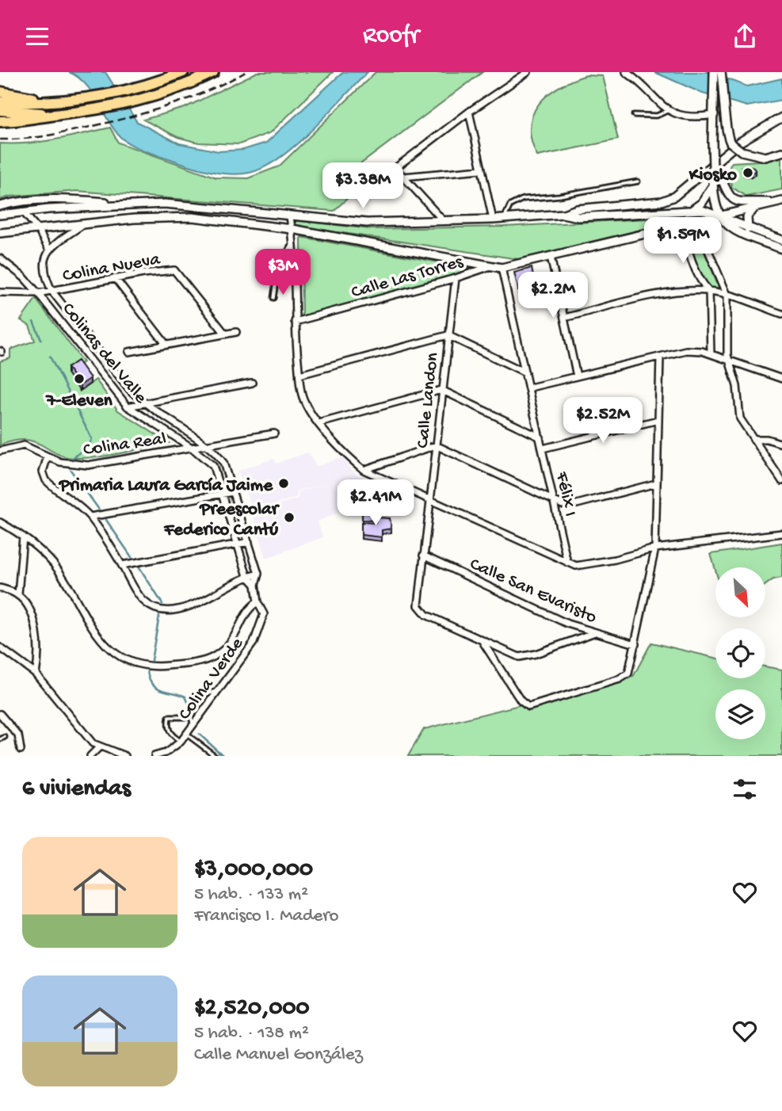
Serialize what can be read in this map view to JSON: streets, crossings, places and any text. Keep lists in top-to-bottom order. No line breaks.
{"streets":{"street":["Colina Nueva","Calle Las Torres","Colinas del Valle","Calle Landon","Colina Real","Félix I","Calle San Evaristo","Colina Verde"]},"crossings":[["Colina Nueva","Colinas del Valle"],["Calle Las Torres","Calle Landon"],["Colinas del Valle","Colina Real"],["Colinas del Valle","Colina Verde"],["Calle Landon","Calle San Evaristo"]],"places":["Kiosko","7-Eleven","Primaria Laura García Jaime","Preescolar Federico Cantú"],"north":"bottom right","page":{"header":"Roofr","price":["$3.38M","$1.59M","$3M","$2.2M","$2.52M","$2.41M"],"heading":"6 viviendas","list":[{"name":"$3,000,000","note":"5 hab. · 133 m² · Francisco I. Madero"},{"name":"$2,520,000","note":"5 hab. · 138 m² · Calle Manuel González"}]}}
